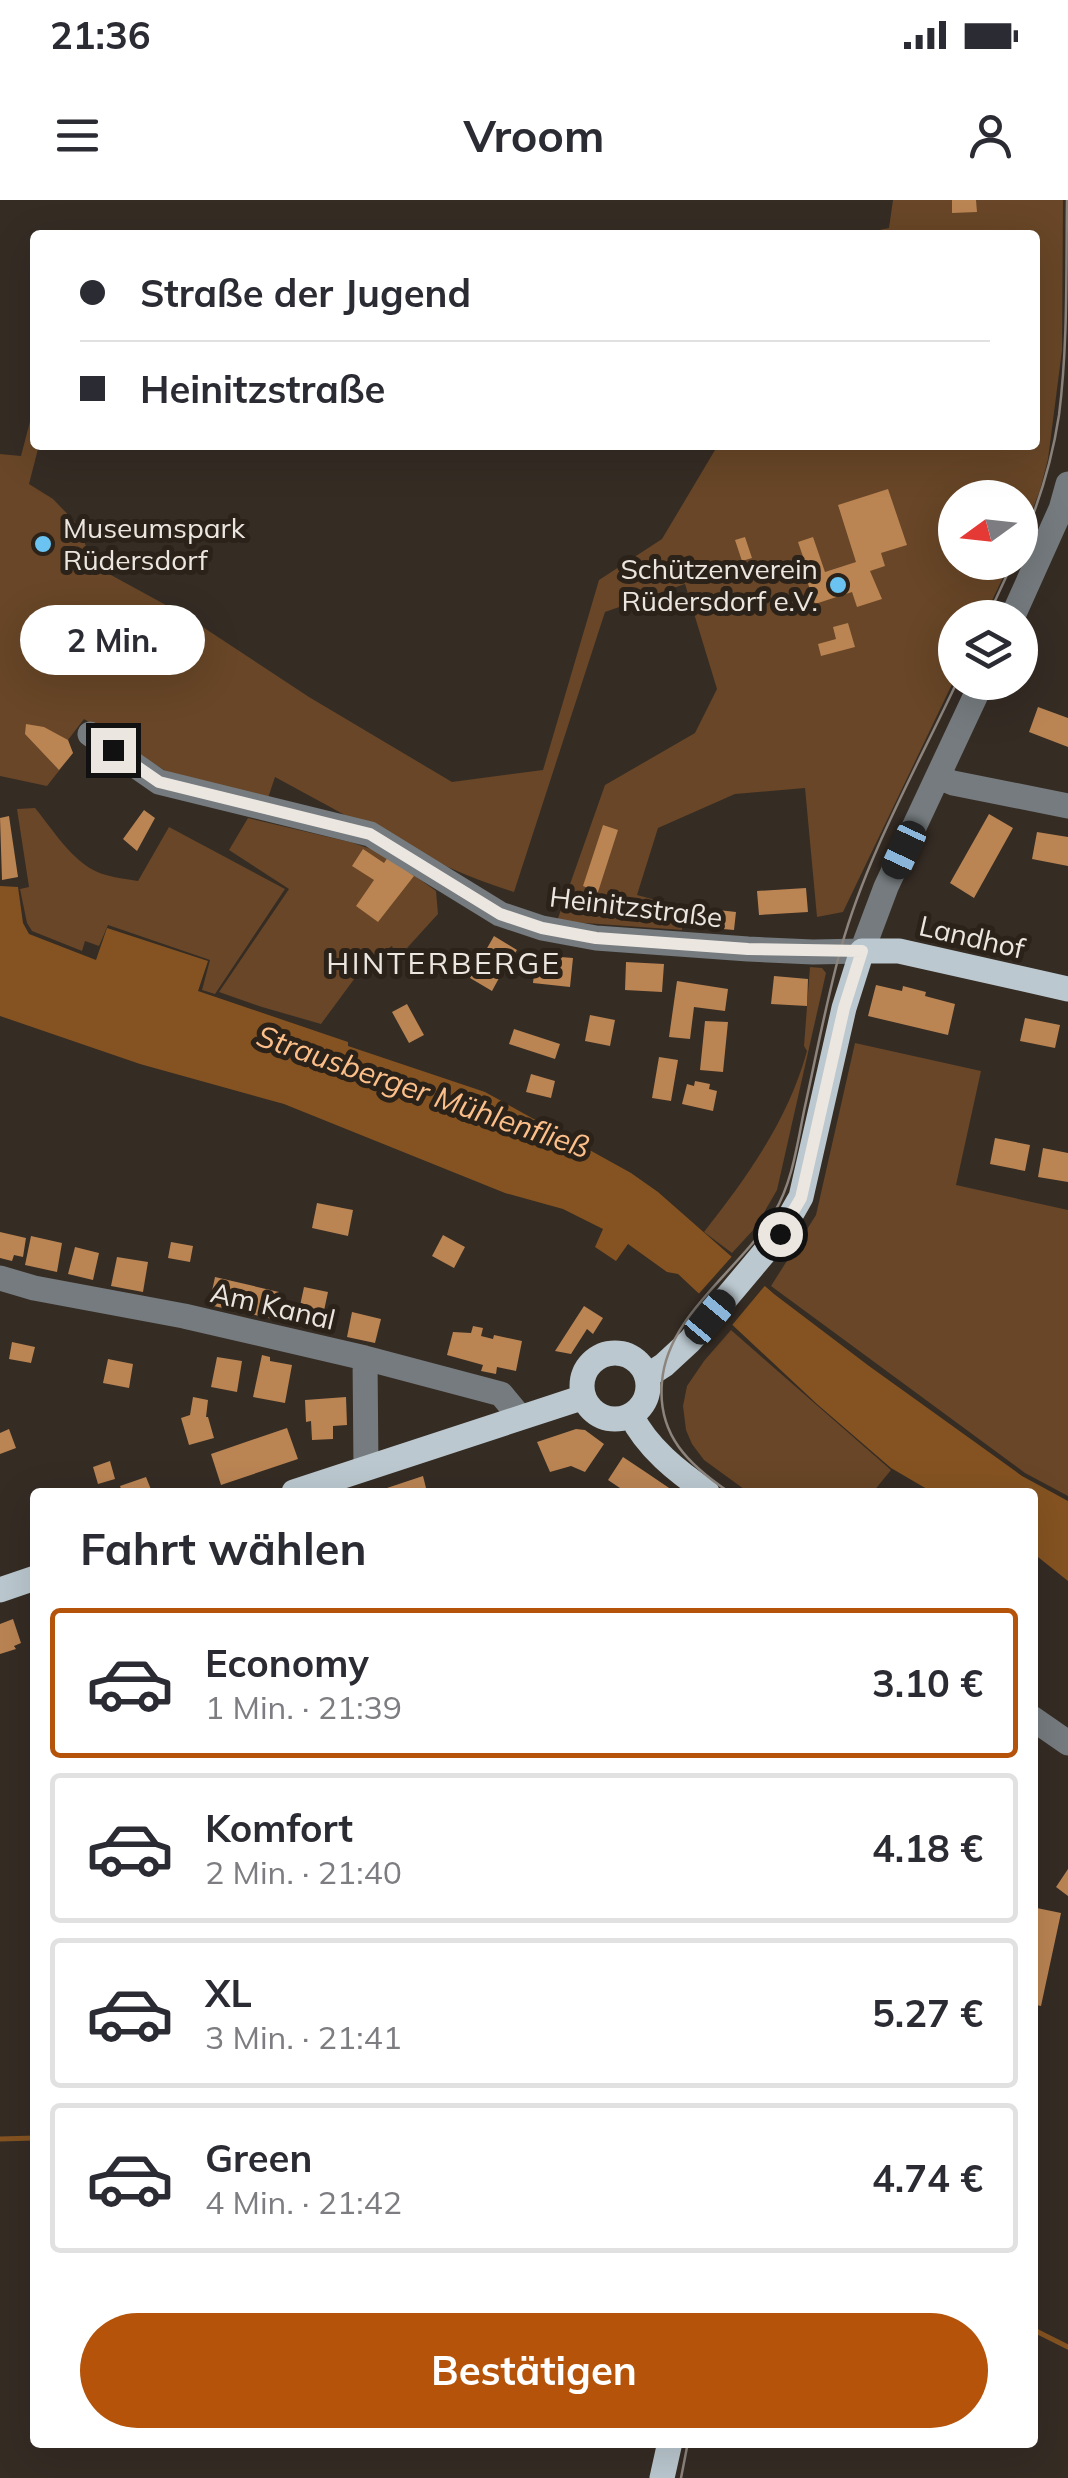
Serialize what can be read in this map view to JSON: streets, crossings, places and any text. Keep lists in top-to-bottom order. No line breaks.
{"streets":{"main road":["Landhof"],"street":["Heinitzstraße","Am Kanal"]},"crossings":[["Heinitzstraße","Landhof"]],"districts":["HINTERBERGE"],"water":["Strausberger Mühlenfließ"],"places":["Museumspark Rüdersdorf","Schützenverein Rüdersdorf e.V."],"north":"left","page":{"status":"21:36","header":"Vroom","banner":["Straße der Jugend","Heinitzstraße"],"bubble":"2 Min.","heading":"Fahrt wählen","list":[{"name":"Economy","note":"1 Min. · 21:39","value":"3.10 €"},{"name":"Komfort","note":"2 Min. · 21:40","value":"4.18 €"},{"name":"XL","note":"3 Min. · 21:41","value":"5.27 €"},{"name":"Green","note":"4 Min. · 21:42","value":"4.74 €"}],"buttons":"Bestätigen"}}
